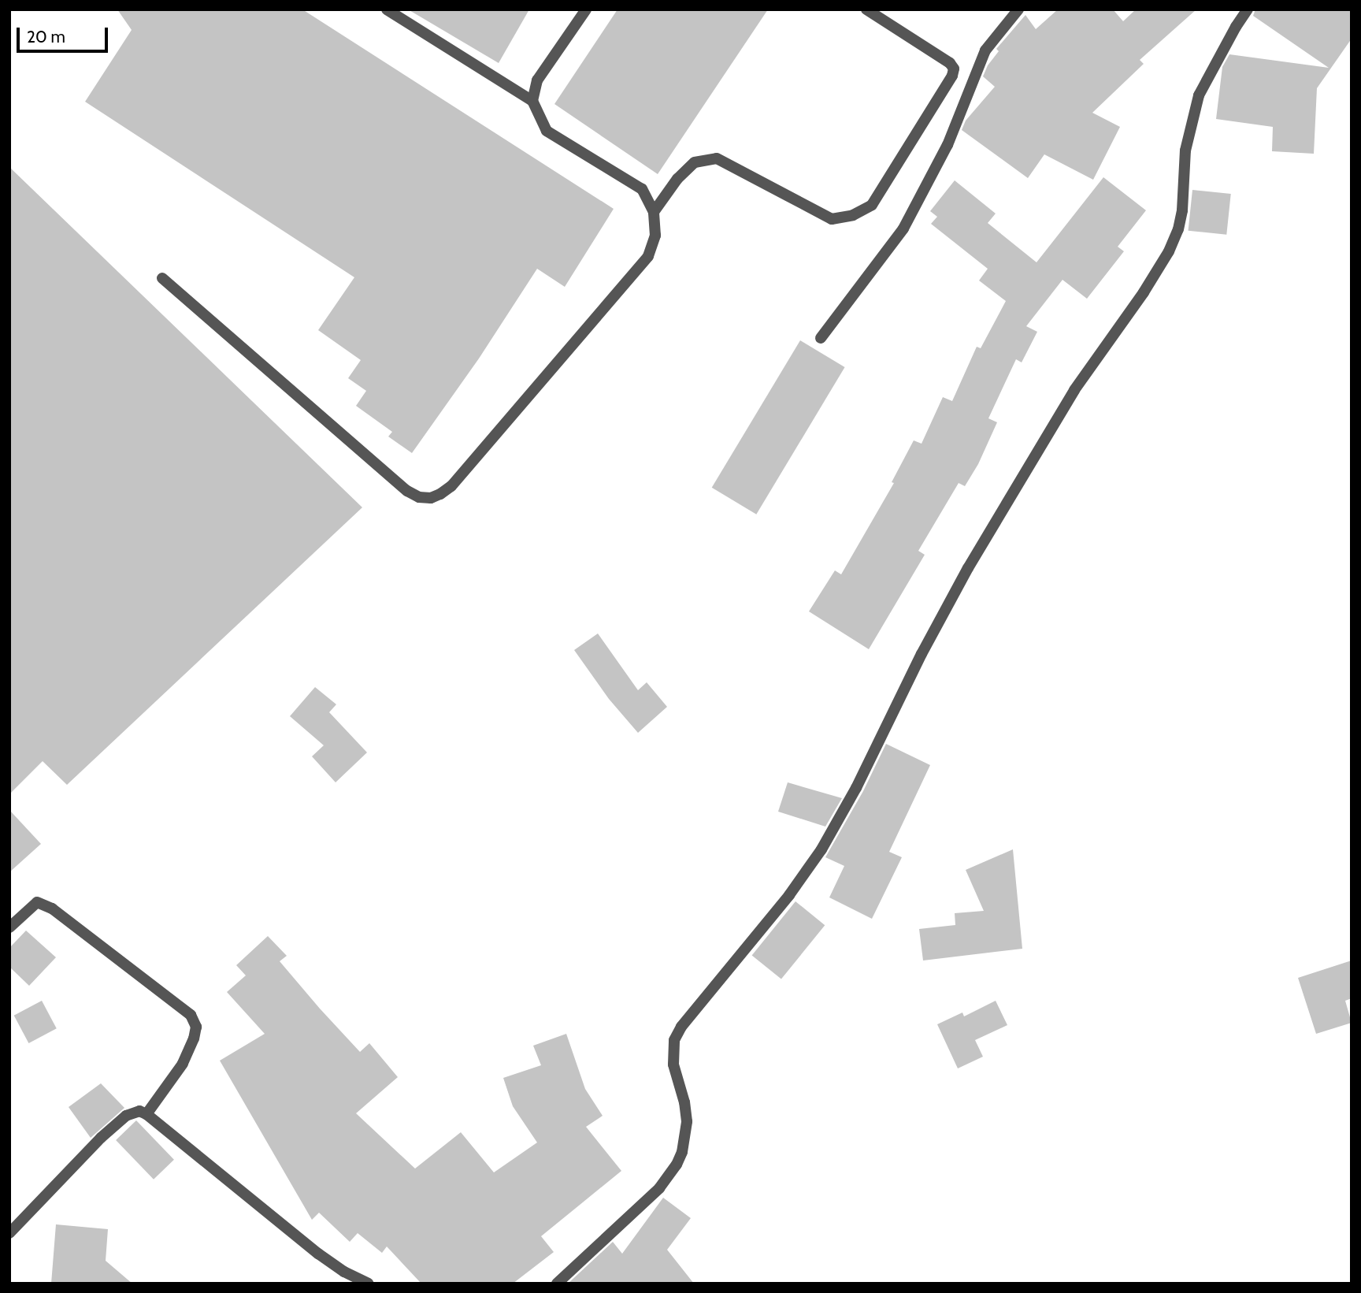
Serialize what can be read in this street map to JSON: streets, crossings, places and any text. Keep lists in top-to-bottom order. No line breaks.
{"scale_bar":"20 m"}
